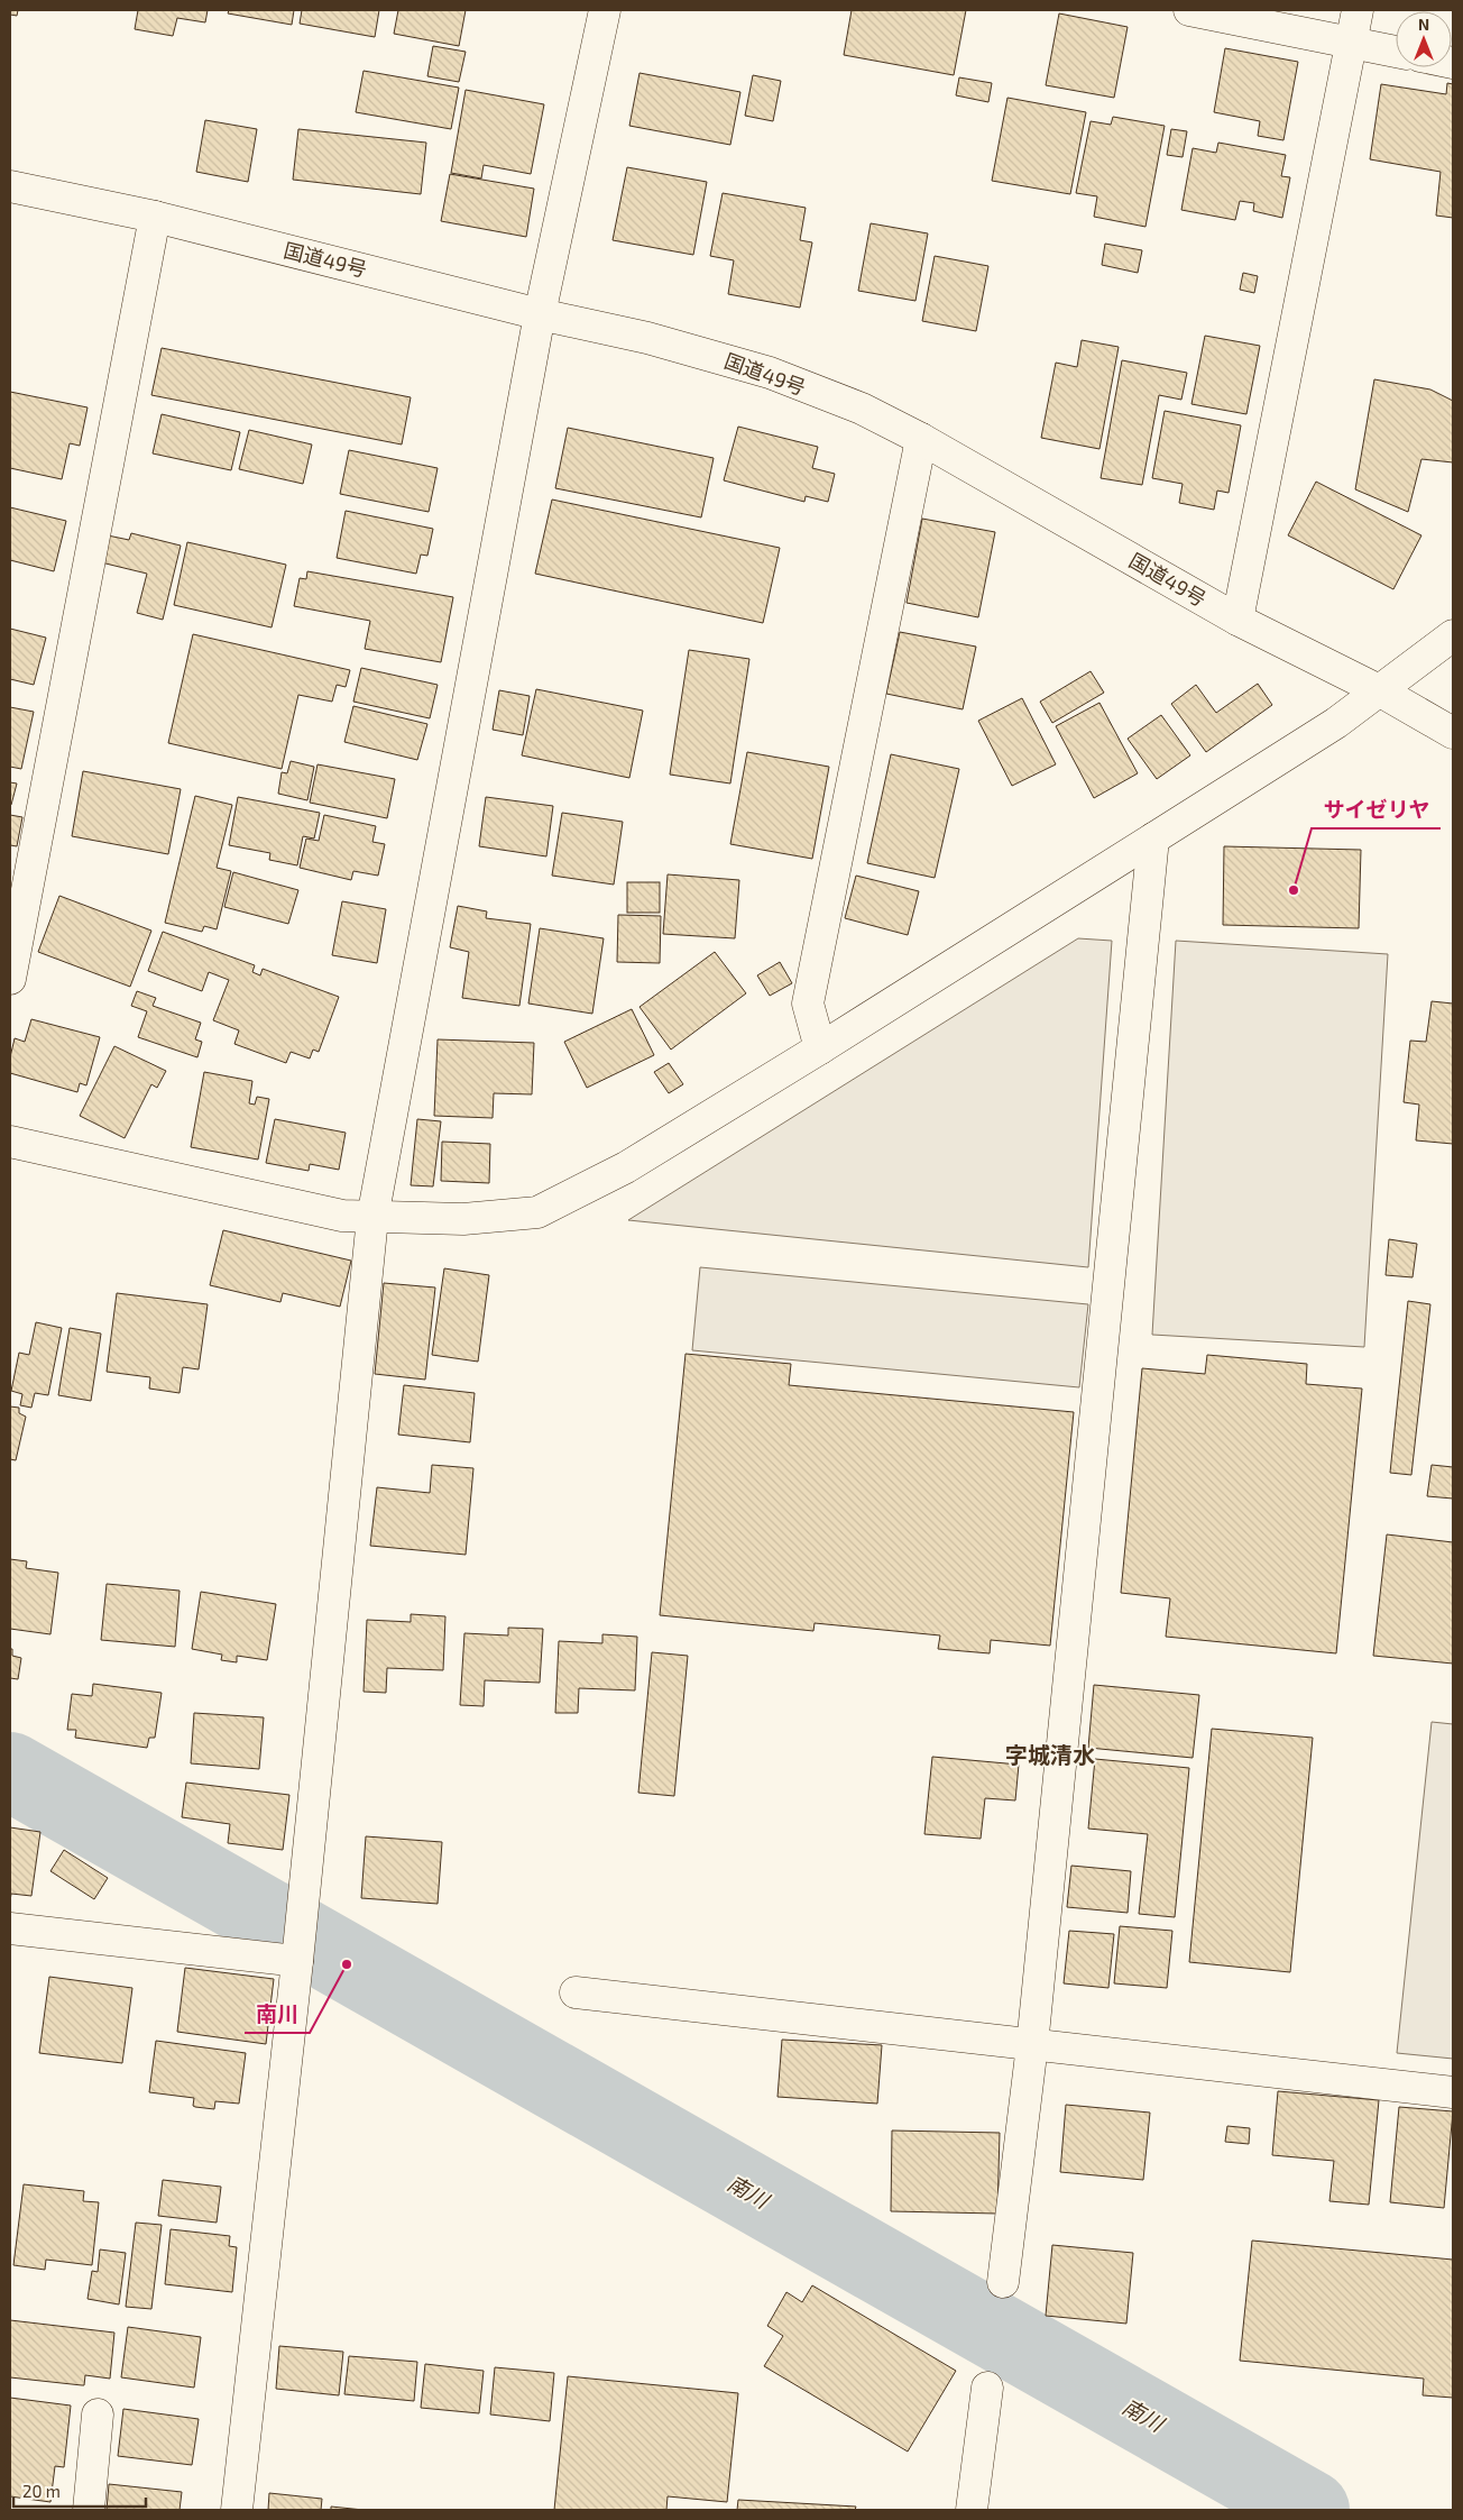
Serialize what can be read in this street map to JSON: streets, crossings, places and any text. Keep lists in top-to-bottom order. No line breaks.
{"streets":{"main road":["国道49号"]},"districts":["字城清水"],"water":["南川"],"places":["サイゼリヤ","南川"],"scale_bar":"20 m","north":"top"}
